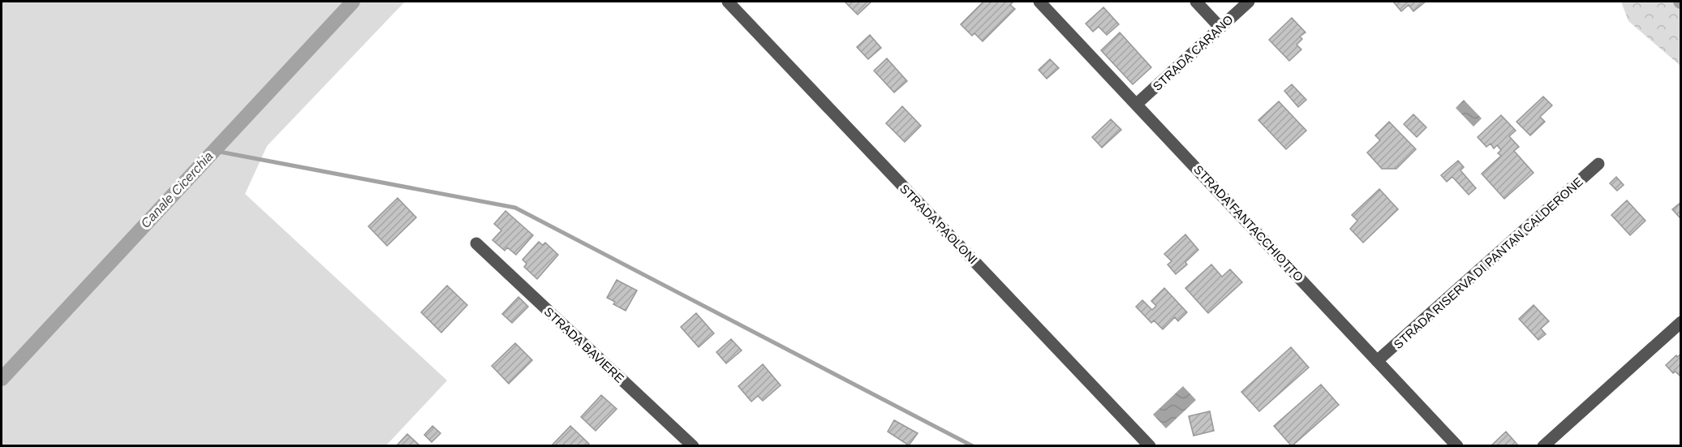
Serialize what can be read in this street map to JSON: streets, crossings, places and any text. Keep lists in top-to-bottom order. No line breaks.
{"streets":{"street":["STRADA CARANO","STRADA FANTACCHIOTTO","STRADA PAOLONI","STRADA RISERVA DI PANTAN CALDERONE","STRADA BAVIERE"]},"crossings":[["STRADA CARANO","STRADA FANTACCHIOTTO"],["STRADA FANTACCHIOTTO","STRADA RISERVA DI PANTAN CALDERONE"]],"water":["Canale Cicerchia"]}
